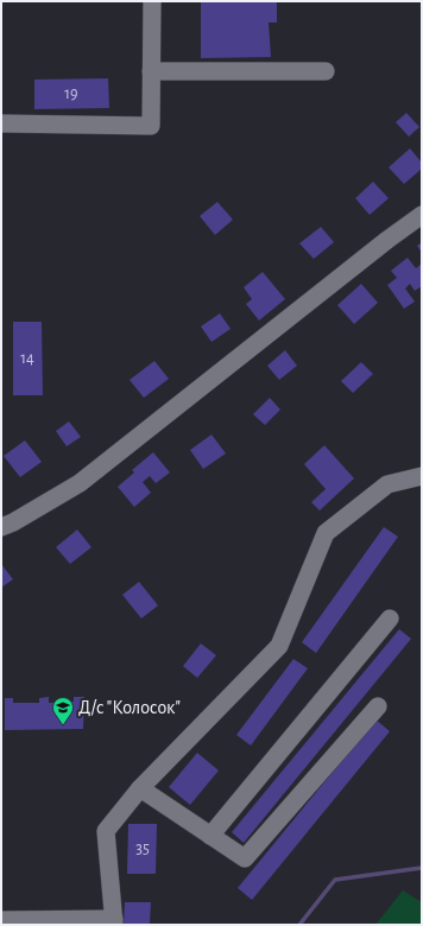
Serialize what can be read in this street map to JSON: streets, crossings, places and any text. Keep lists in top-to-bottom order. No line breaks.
{"places":{"school or university":["Д/c \"Колосок\""]},"house_numbers":["19","14","35"]}
